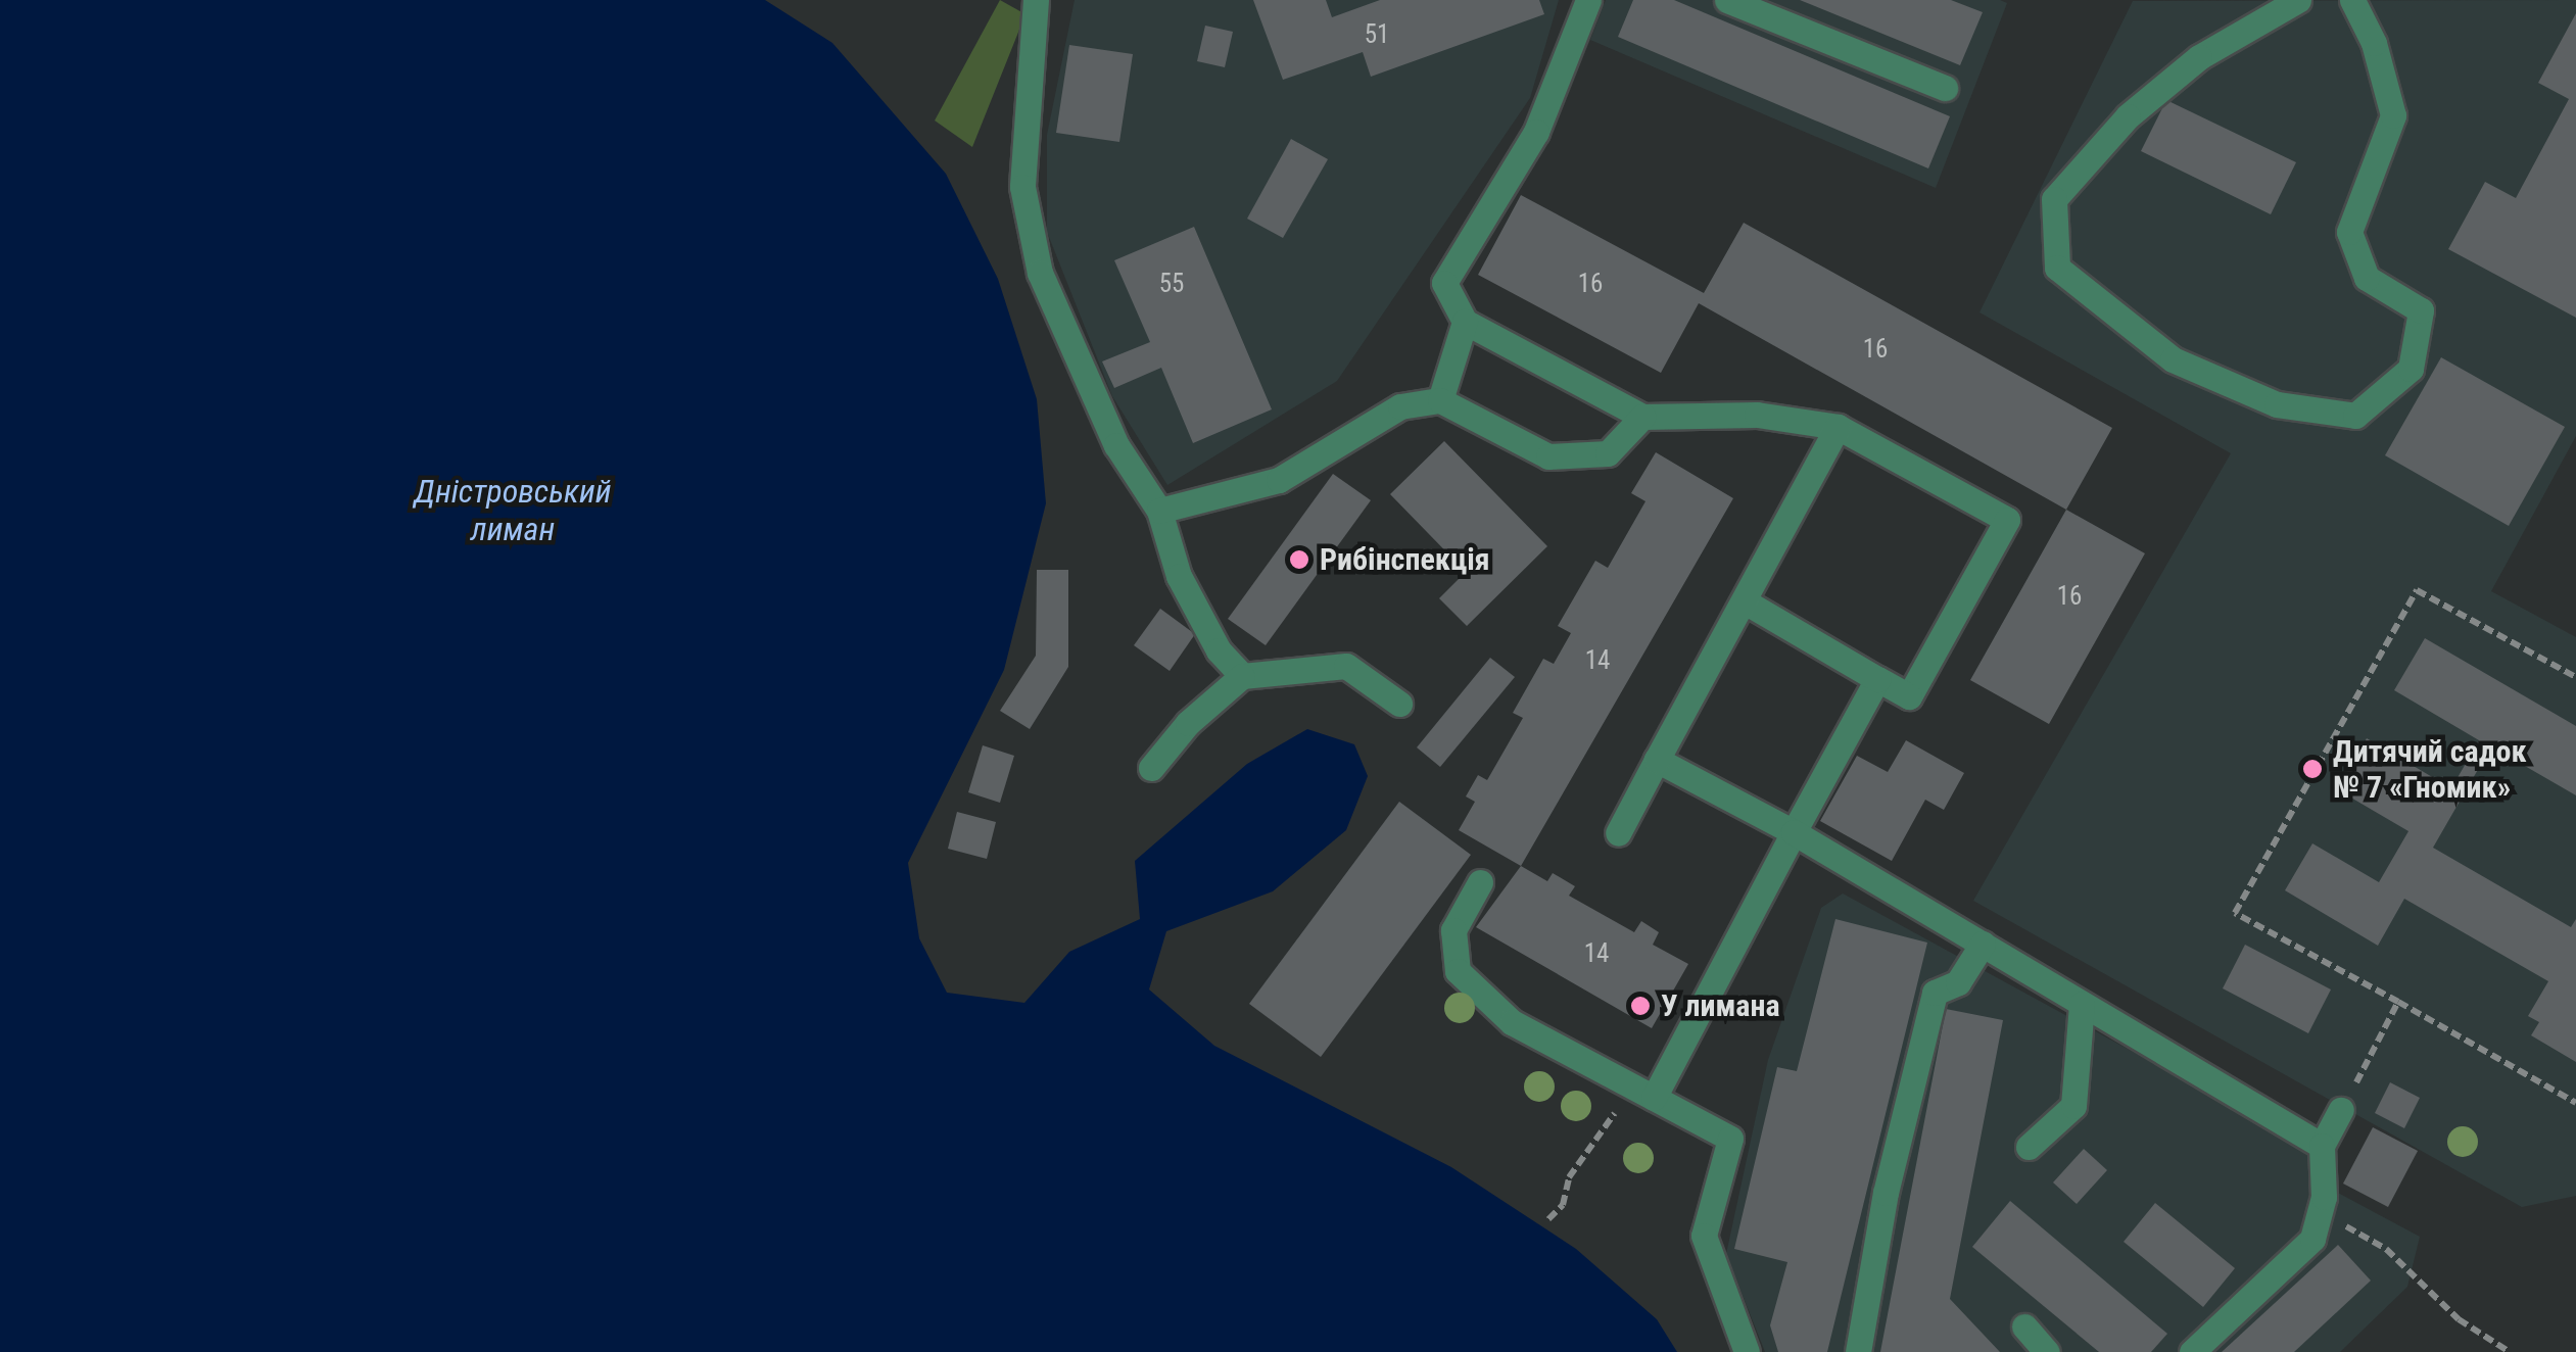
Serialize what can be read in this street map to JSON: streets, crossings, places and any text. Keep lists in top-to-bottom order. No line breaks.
{"water":["Дністровський лиман"],"places":["Рибінспекція","Дитячий садок № 7 «Гномик»","У лимана"],"house_numbers":["51","55","16","16","16","14","14"]}
